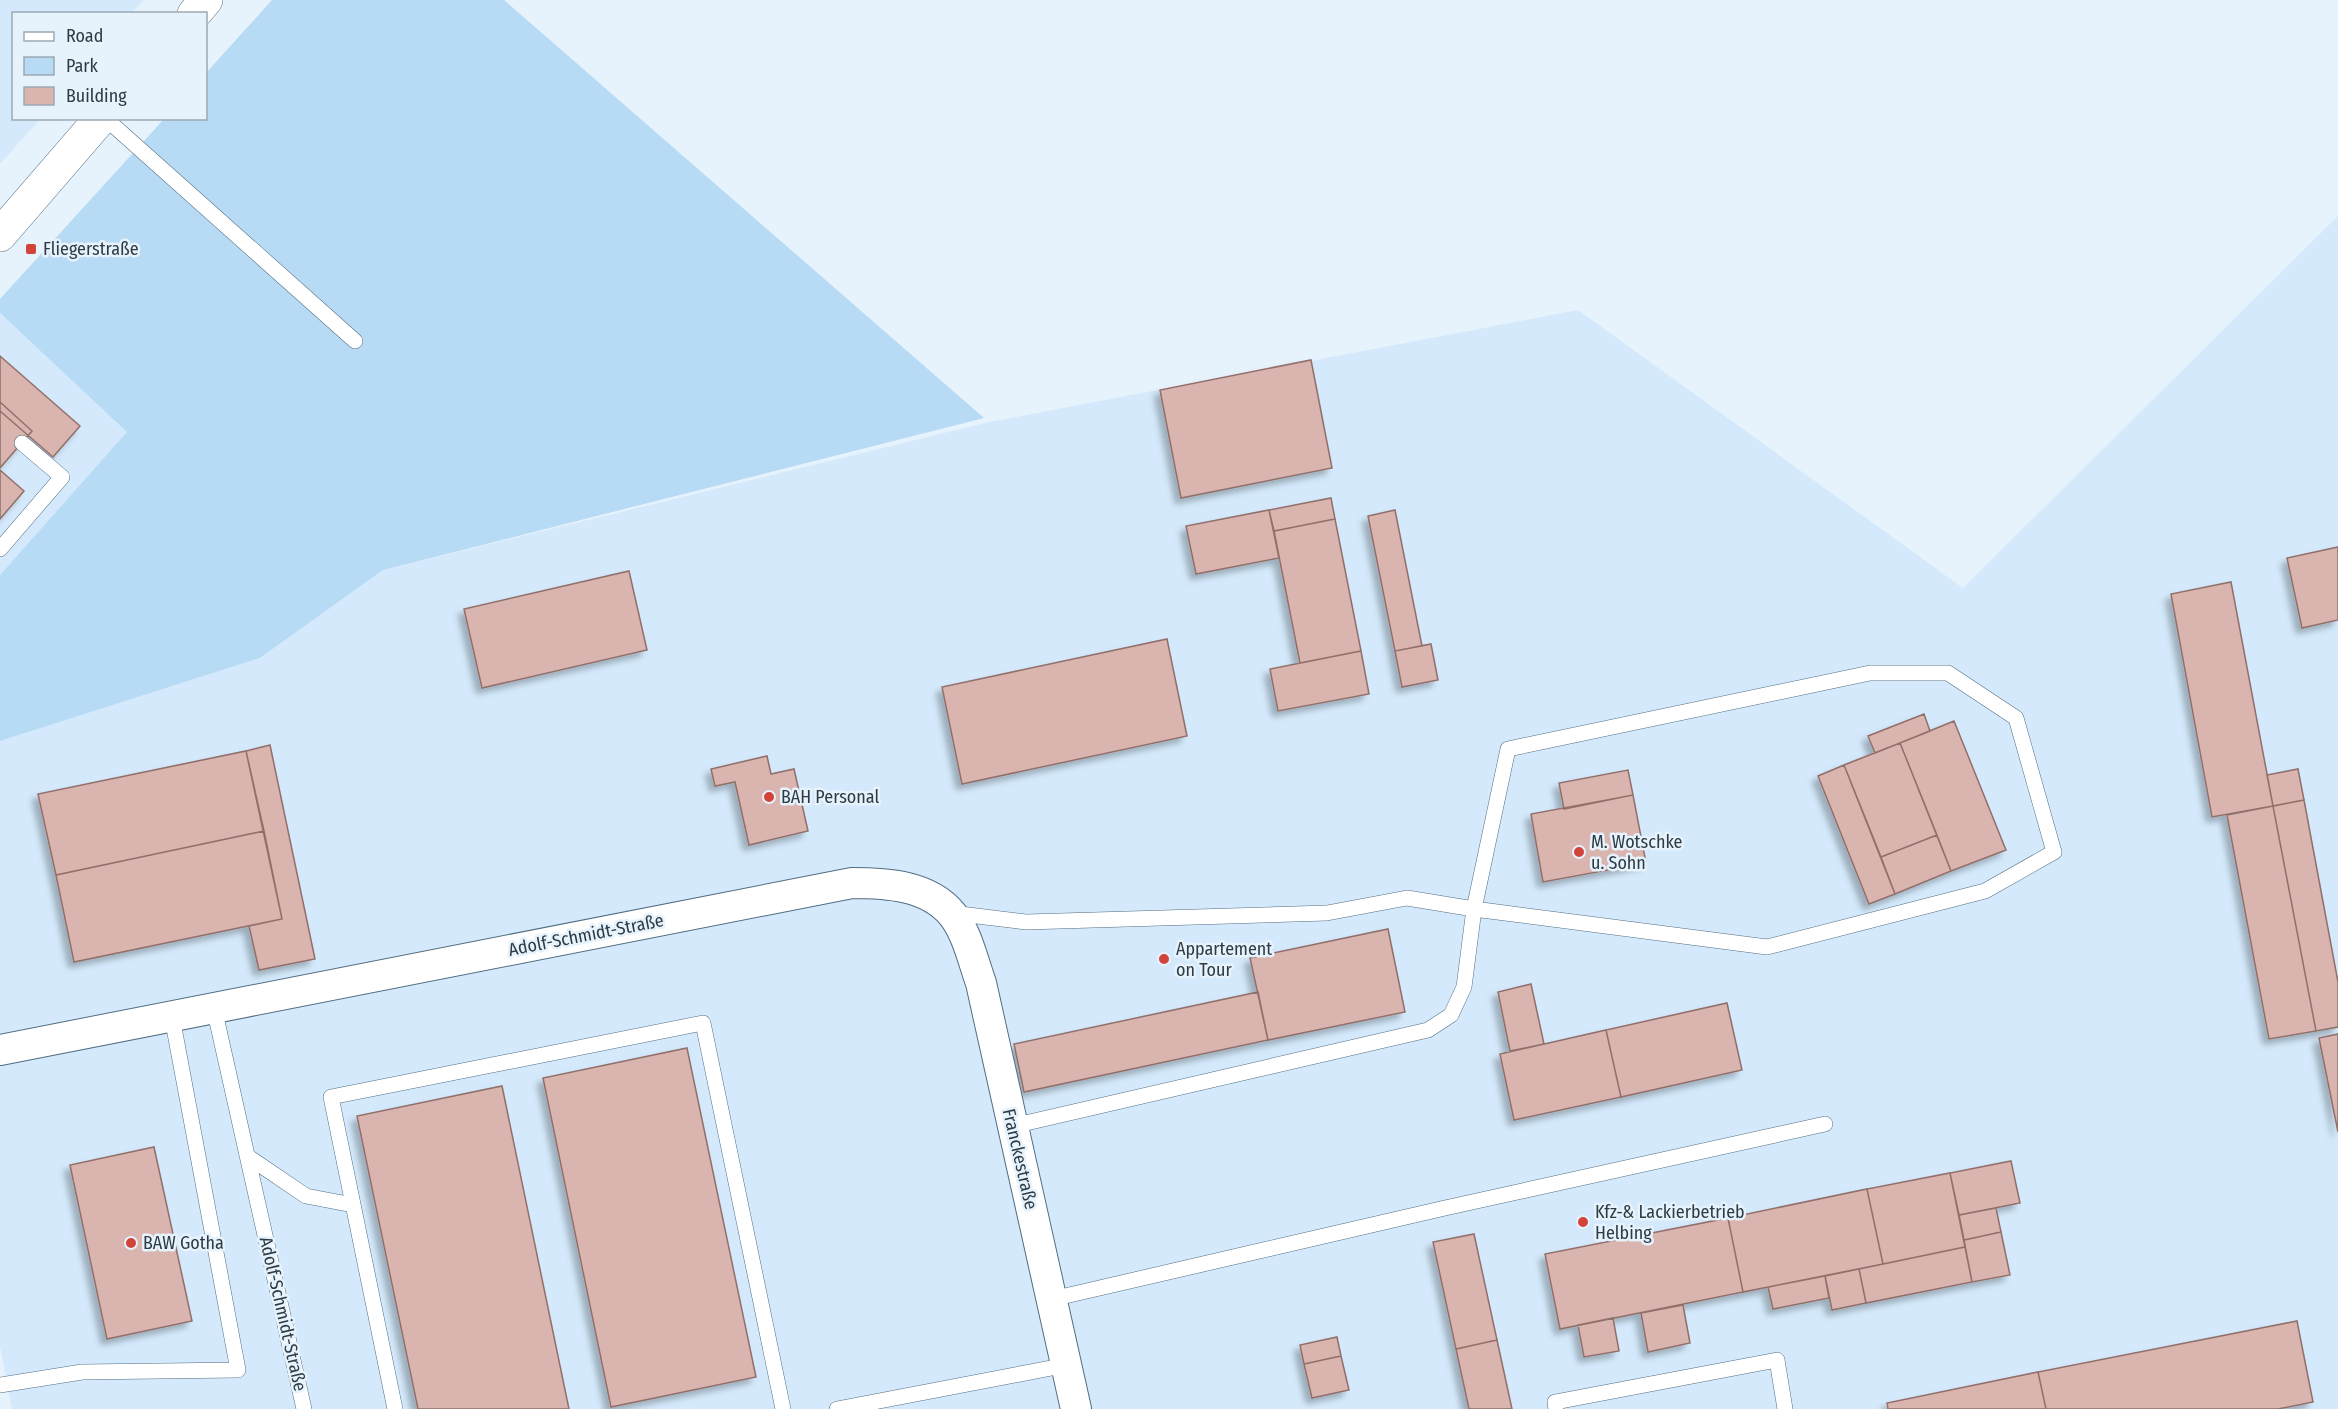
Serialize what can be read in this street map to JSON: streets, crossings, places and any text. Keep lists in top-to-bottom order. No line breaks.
{"streets":{"street":["Adolf-Schmidt-Straße","Franckestraße"]},"crossings":[["Adolf-Schmidt-Straße","Franckestraße"]],"places":{"transit":["Fliegerstraße"],"other":["BAH Personal","M. Wotschke u. Sohn","Appartement on Tour","Kfz-& Lackierbetrieb Helbing","BAW Gotha"]},"legend":["Road","Park","Building"]}
